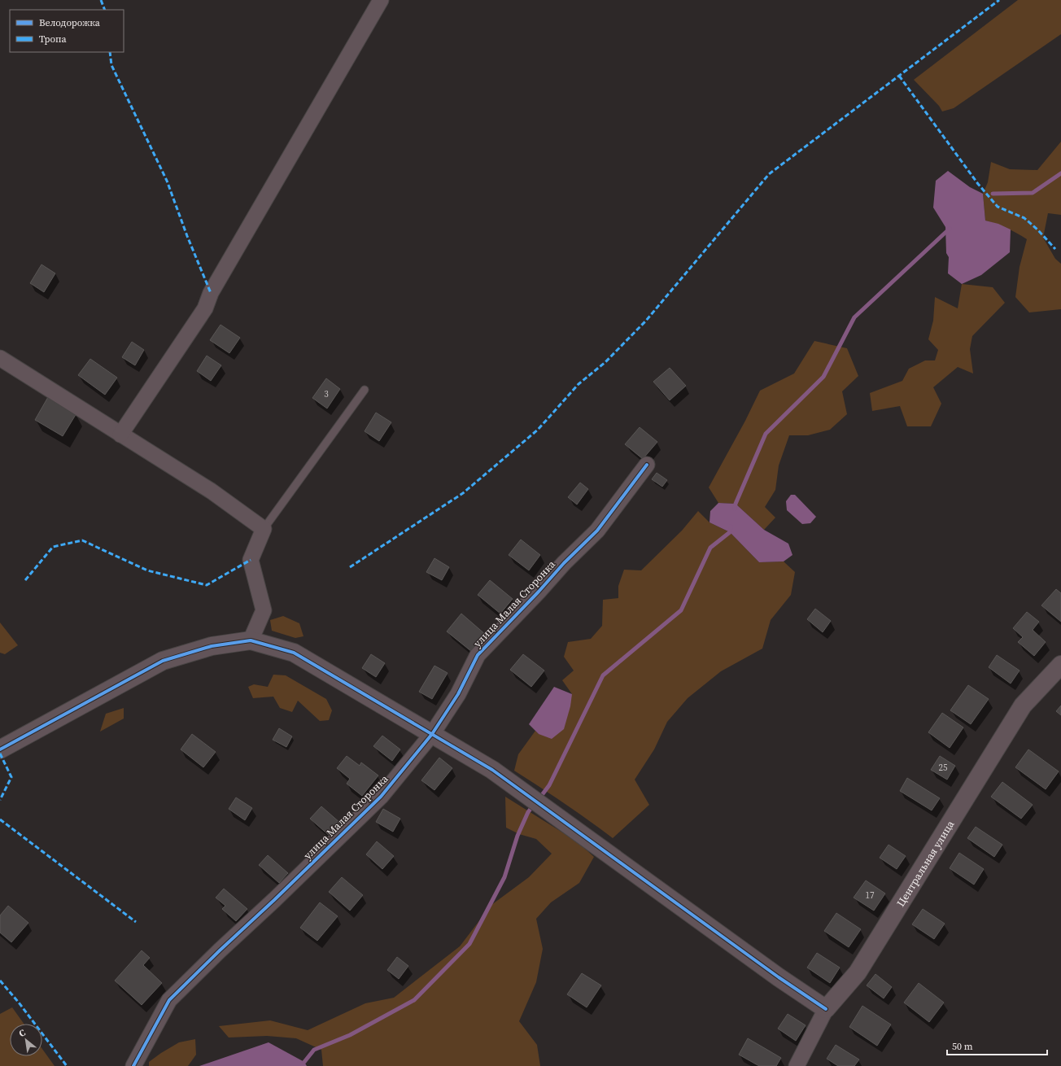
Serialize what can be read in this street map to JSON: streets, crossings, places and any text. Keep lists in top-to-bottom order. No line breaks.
{"streets":{"street":["улица Малая Сторонка","Центральная улица"]},"house_numbers":["3","25","17"],"legend":["Велодорожка","Тропа"],"scale_bar":"50 m","north":"top left"}
